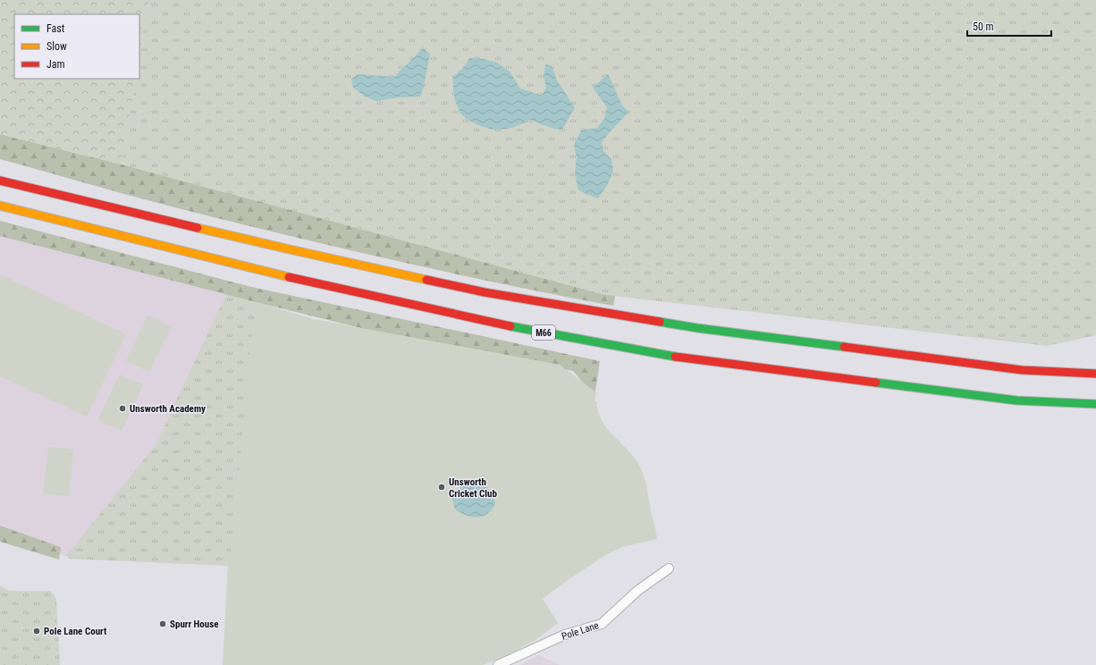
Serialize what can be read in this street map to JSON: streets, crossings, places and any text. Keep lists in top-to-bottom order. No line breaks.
{"streets":{"highway":["M66"],"street":["Pole Lane"]},"places":["Unsworth Academy","Unsworth Cricket Club","Spurr House","Pole Lane Court"],"legend":["Fast","Slow","Jam"],"scale_bar":"50 m"}
